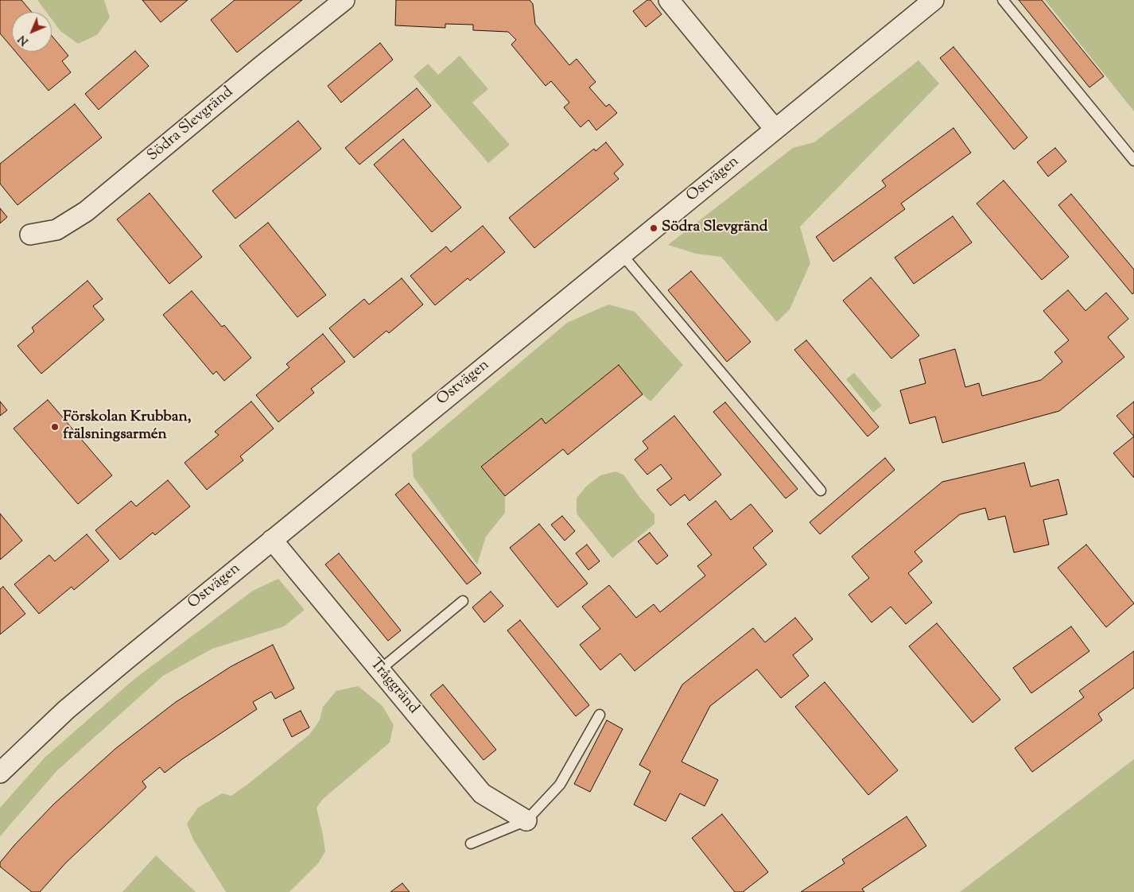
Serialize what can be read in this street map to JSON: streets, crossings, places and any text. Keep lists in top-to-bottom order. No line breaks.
{"streets":{"street":["Södra Slevgränd","Ostvägen","Tråggränd"]},"crossings":[["Ostvägen","Tråggränd"]],"places":["Södra Slevgränd","Förskolan Krubban, frälsningsarmén"],"north":"bottom left"}
